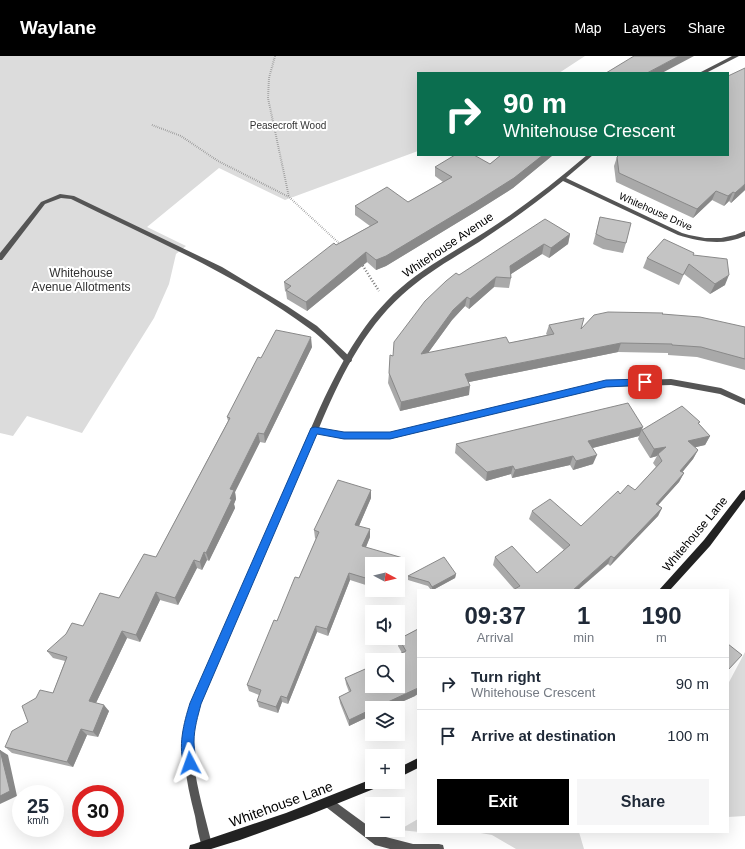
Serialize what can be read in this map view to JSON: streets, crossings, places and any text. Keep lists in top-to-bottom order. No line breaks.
{"streets":{"street":["Whitehouse Drive","Whitehouse Avenue","Whitehouse Lane"]},"crossings":[["Whitehouse Drive","Whitehouse Avenue"],["Whitehouse Avenue","Whitehouse Lane"]],"parks":["Peasecroft Wood","Whitehouse Avenue Allotments"],"north":"right","page":{"header":"Waylane","nav":["Map","Layers","Share"],"turn":["90 m","Whitehouse Crescent"],"map_buttons":["+","−"],"eta":["09:37","Arrival","1","min","190","m"],"list":[{"name":"Turn right","note":"Whitehouse Crescent","value":"90 m"},{"name":"Arrive at destination","value":"100 m"}],"buttons":["Exit","Share"],"speed":"25 km/h","limit":"30"}}
